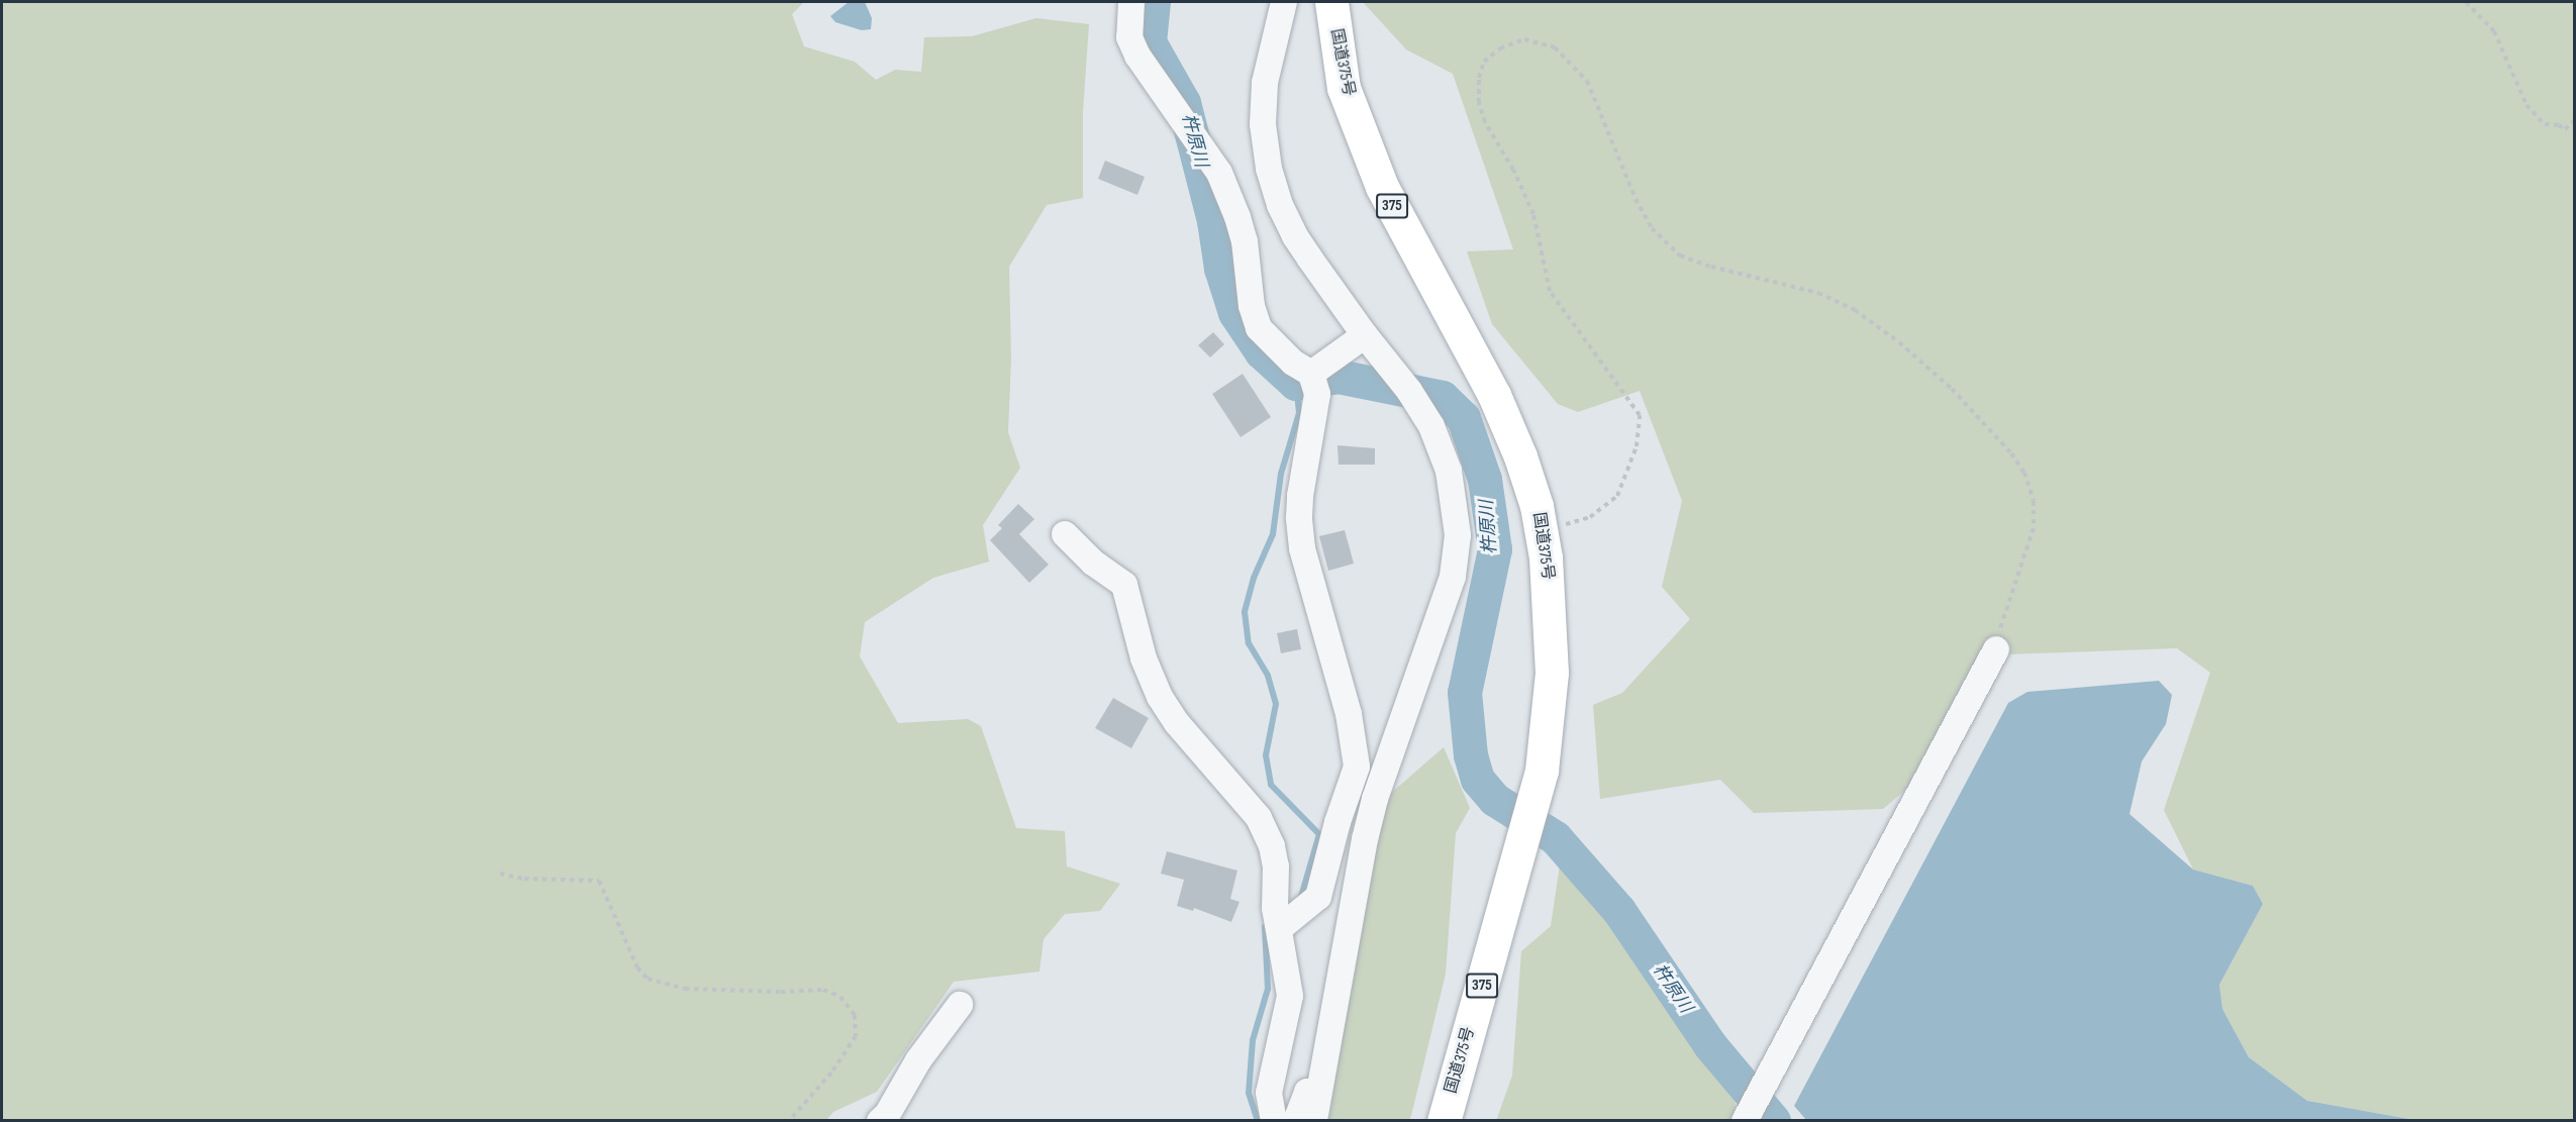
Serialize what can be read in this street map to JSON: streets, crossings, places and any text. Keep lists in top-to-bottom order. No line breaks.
{"streets":{"highway":["国道375号","375"]},"water":["杵原川"]}
